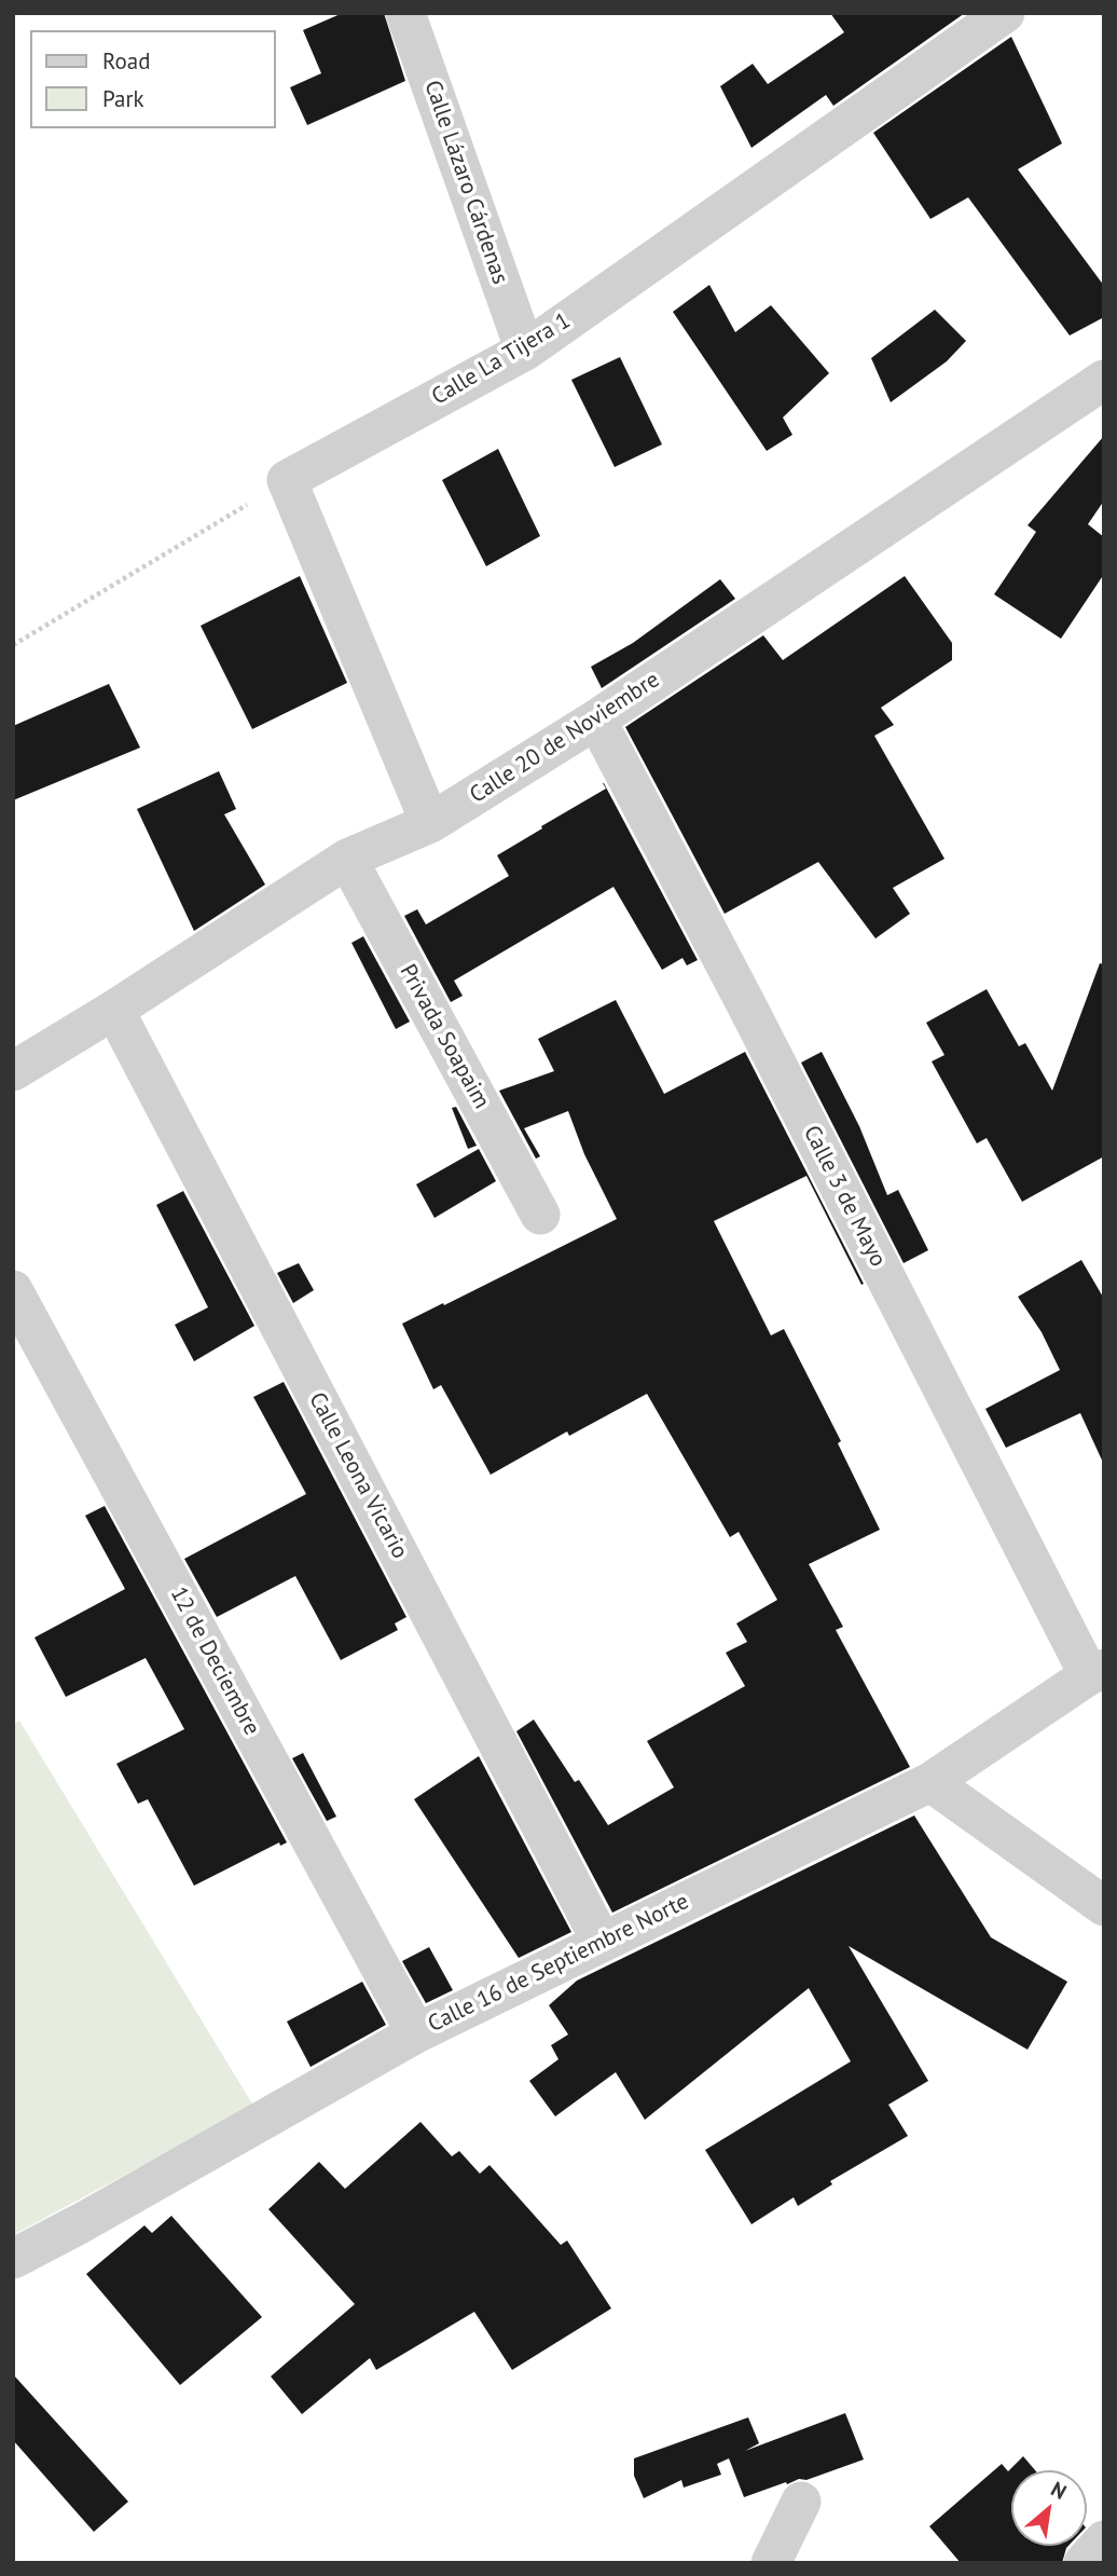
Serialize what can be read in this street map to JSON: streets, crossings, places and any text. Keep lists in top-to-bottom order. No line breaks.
{"streets":{"street":["Calle Lázaro Cárdenas","Calle La Tijera 1","Calle 20 de Noviembre","Privada Soapaim","Calle 3 de Mayo","Calle Leona Vicario","12 de Deciembre","Calle 16 de Septiembre Norte"]},"crossings":[["Calle Lázaro Cárdenas","Calle La Tijera 1"],["Calle 20 de Noviembre","Privada Soapaim"],["Calle 20 de Noviembre","Calle 3 de Mayo"],["Calle 20 de Noviembre","Calle Leona Vicario"],["Calle 3 de Mayo","Calle 16 de Septiembre Norte"],["Calle Leona Vicario","Calle 16 de Septiembre Norte"],["12 de Deciembre","Calle 16 de Septiembre Norte"]],"legend":["Road","Park"],"north":"top right"}
